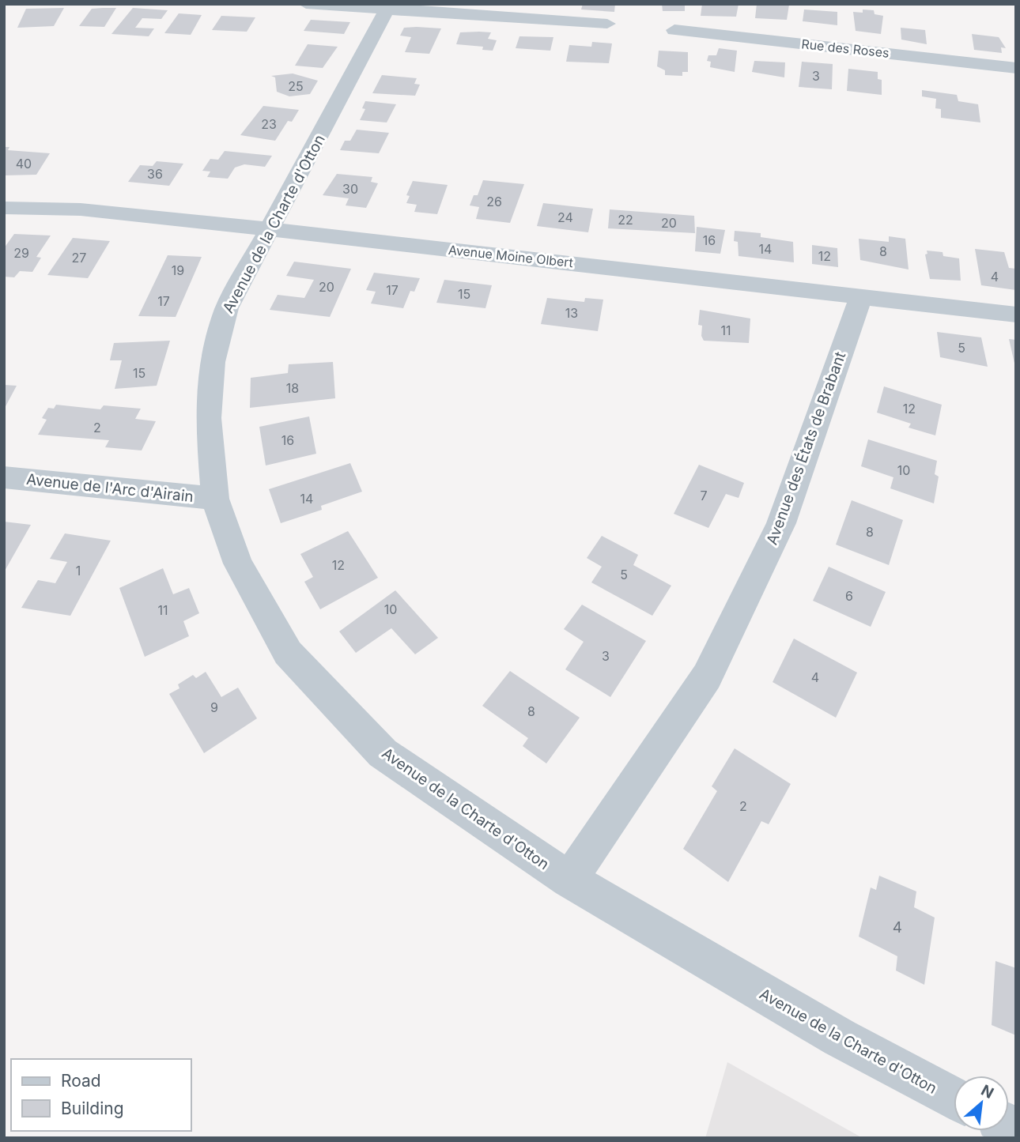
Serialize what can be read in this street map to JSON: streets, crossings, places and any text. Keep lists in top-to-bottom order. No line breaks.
{"streets":{"street":["Rue des Roses","Avenue de la Charte d'Otton","Avenue Moine Olbert","Avenue des États de Brabant","Avenue de l'Arc d'Airain"]},"crossings":[["Avenue de la Charte d'Otton","Avenue Moine Olbert"],["Avenue de la Charte d'Otton","Avenue des États de Brabant"],["Avenue de la Charte d'Otton","Avenue de l'Arc d'Airain"],["Avenue Moine Olbert","Avenue des États de Brabant"]],"house_numbers":["3","25","23","40","36","30","26","24","22","20","16","14","8","29","12","27","19","4","20","17","15","17","13","11","5","15","18","12","2","16","10","7","14","8","12","1","5","6","10","11","3","4","9","8","2","4"],"legend":["Road","Building"],"north":"top right"}
